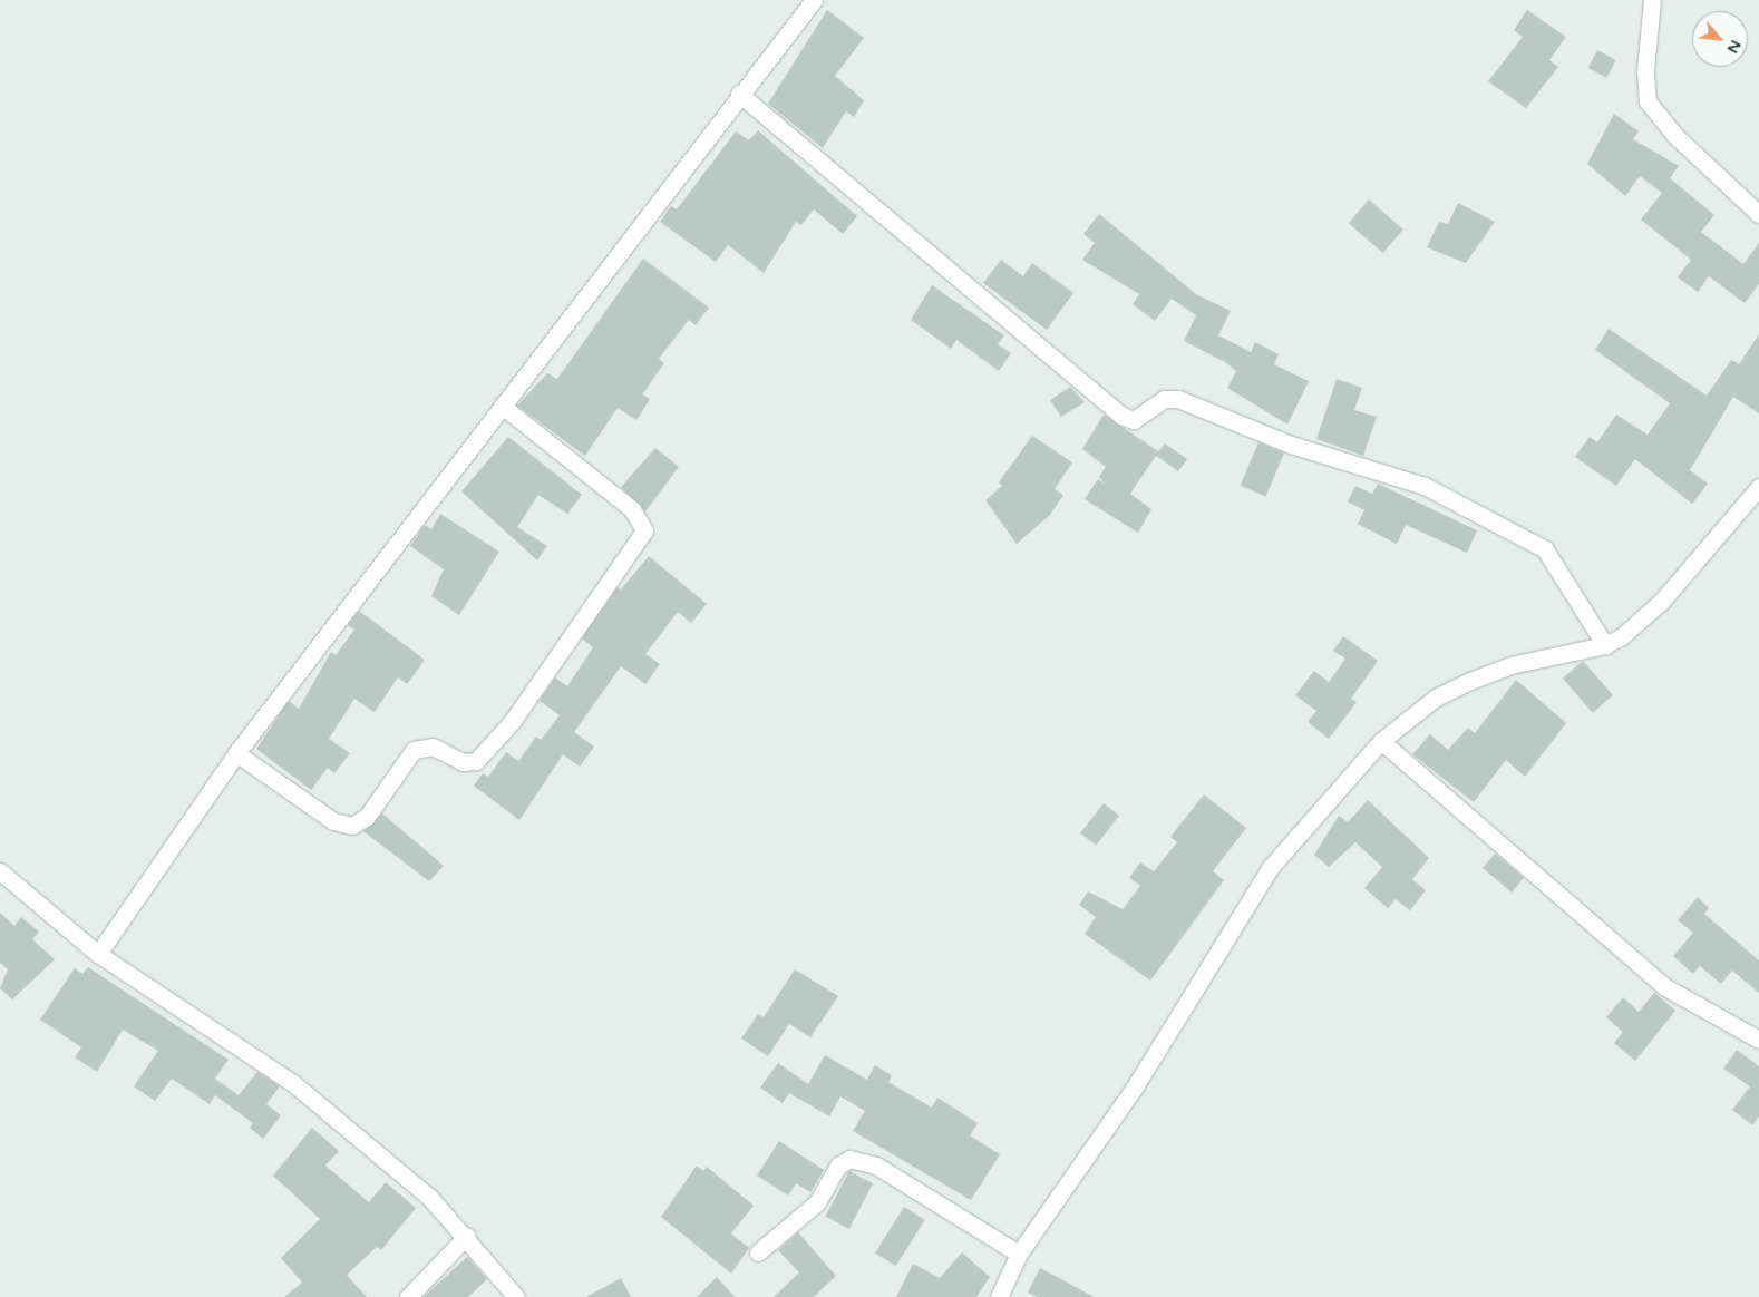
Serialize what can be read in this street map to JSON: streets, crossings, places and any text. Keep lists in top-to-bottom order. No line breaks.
{"north":"bottom right"}
